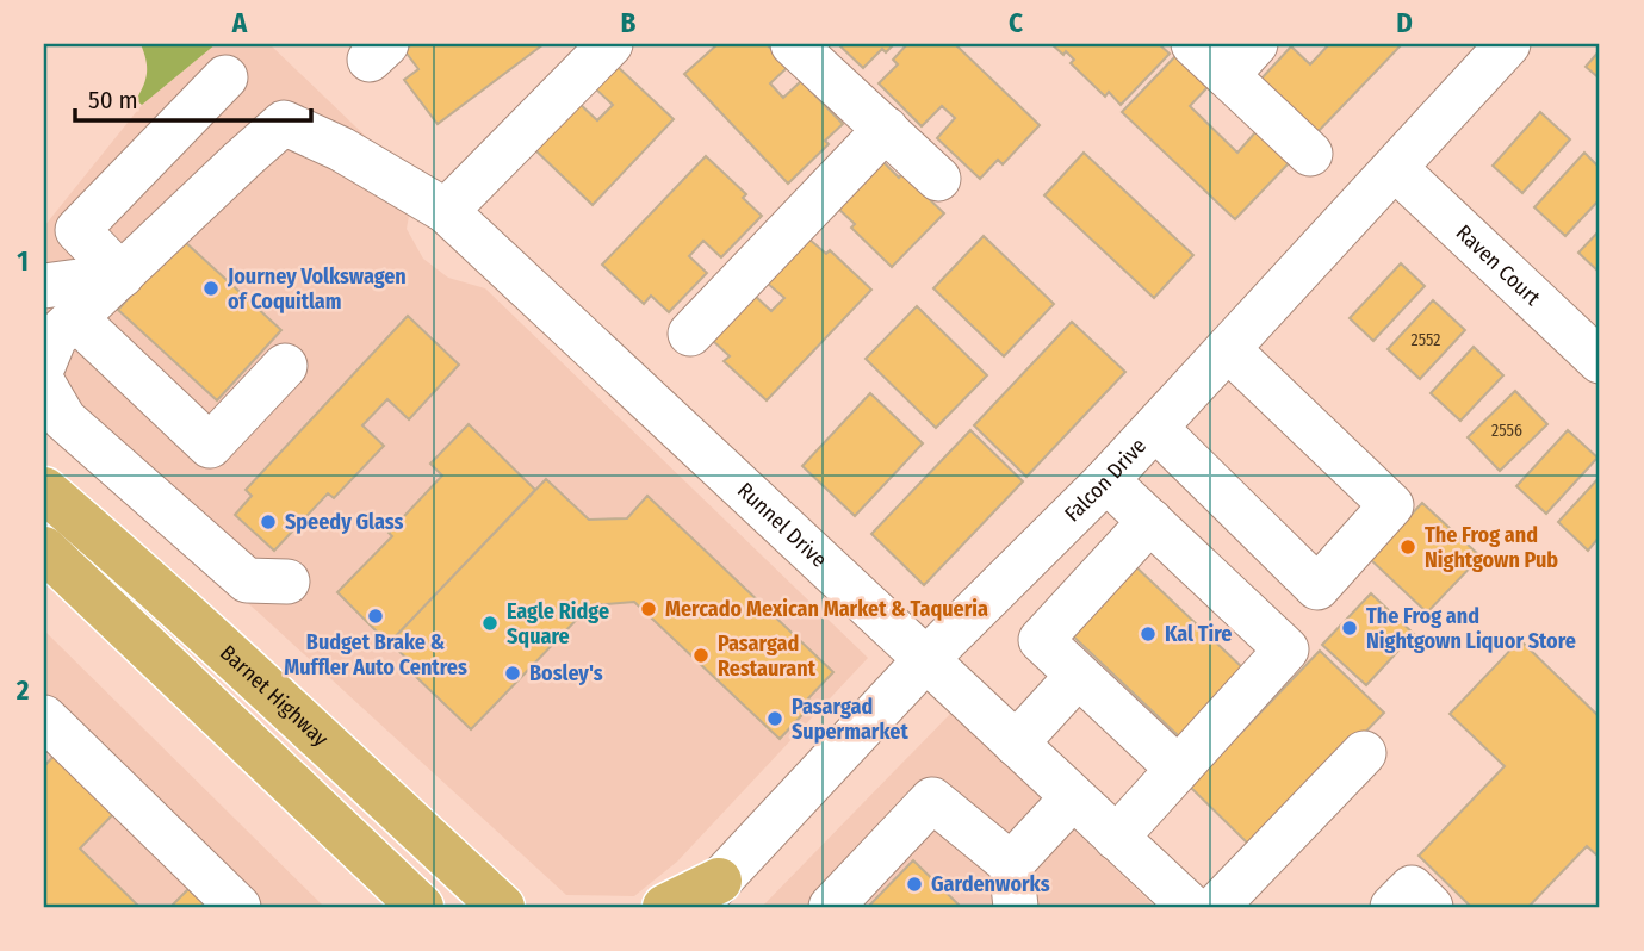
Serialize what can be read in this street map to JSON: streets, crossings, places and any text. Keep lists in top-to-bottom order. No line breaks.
{"streets":{"main road":["Barnet Highway"],"street":["Raven Court","Falcon Drive","Runnel Drive"]},"crossings":[["Raven Court","Falcon Drive"],["Falcon Drive","Runnel Drive"]],"places":["Journey Volkswagen of Coquitlam","Speedy Glass","The Frog and Nightgown Pub","Mercado Mexican Market & Taqueria","Budget Brake & Muffler Auto Centres","Eagle Ridge Square","The Frog and Nightgown Liquor Store","Kal Tire","Pasargad Restaurant","Bosley's","Pasargad Supermarket","Gardenworks"],"house_numbers":["2552","2556"],"scale_bar":"50 m","grid":{"columns":["A","B","C","D"],"rows":["1","2"]}}
